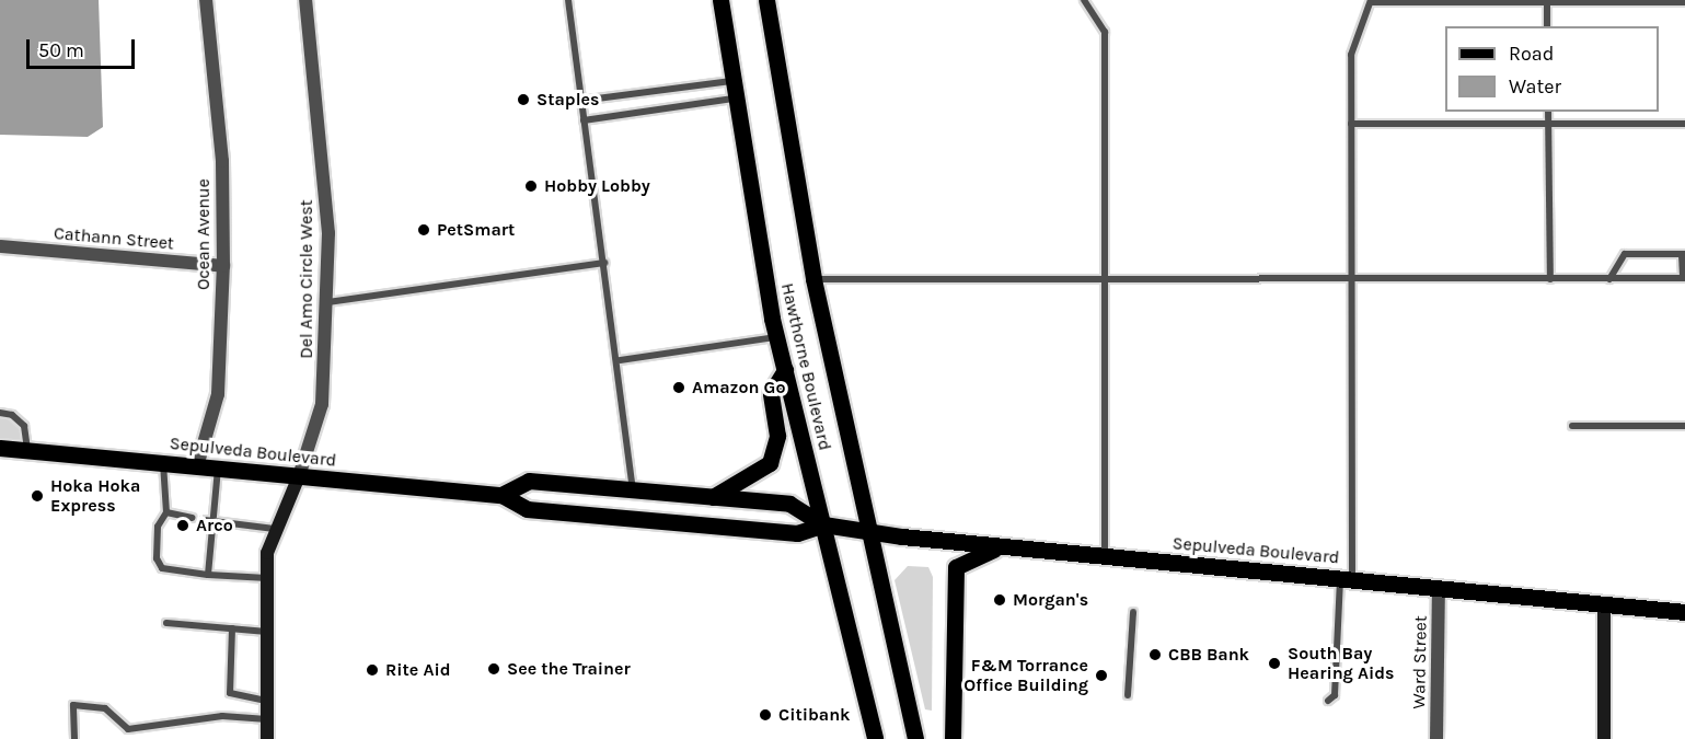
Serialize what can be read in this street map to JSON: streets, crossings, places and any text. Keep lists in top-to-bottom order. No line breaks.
{"streets":{"main road":["Hawthorne Boulevard","Sepulveda Boulevard"],"street":["Ocean Avenue","Cathann Street","Del Amo Circle West","Ward Street"]},"crossings":[["Ocean Avenue","Cathann Street"],["Ocean Avenue","Sepulveda Boulevard"],["Del Amo Circle West","Sepulveda Boulevard"],["Hawthorne Boulevard","Sepulveda Boulevard"],["Sepulveda Boulevard","Ward Street"]],"places":["Staples","Hobby Lobby","PetSmart","Amazon Go","Hoka Hoka Express","Arco","Morgan's","CBB Bank","South Bay Hearing Aids","See the Trainer","Rite Aid","F&M Torrance Office Building","Citibank"],"legend":["Road","Water"],"scale_bar":"50 m"}
